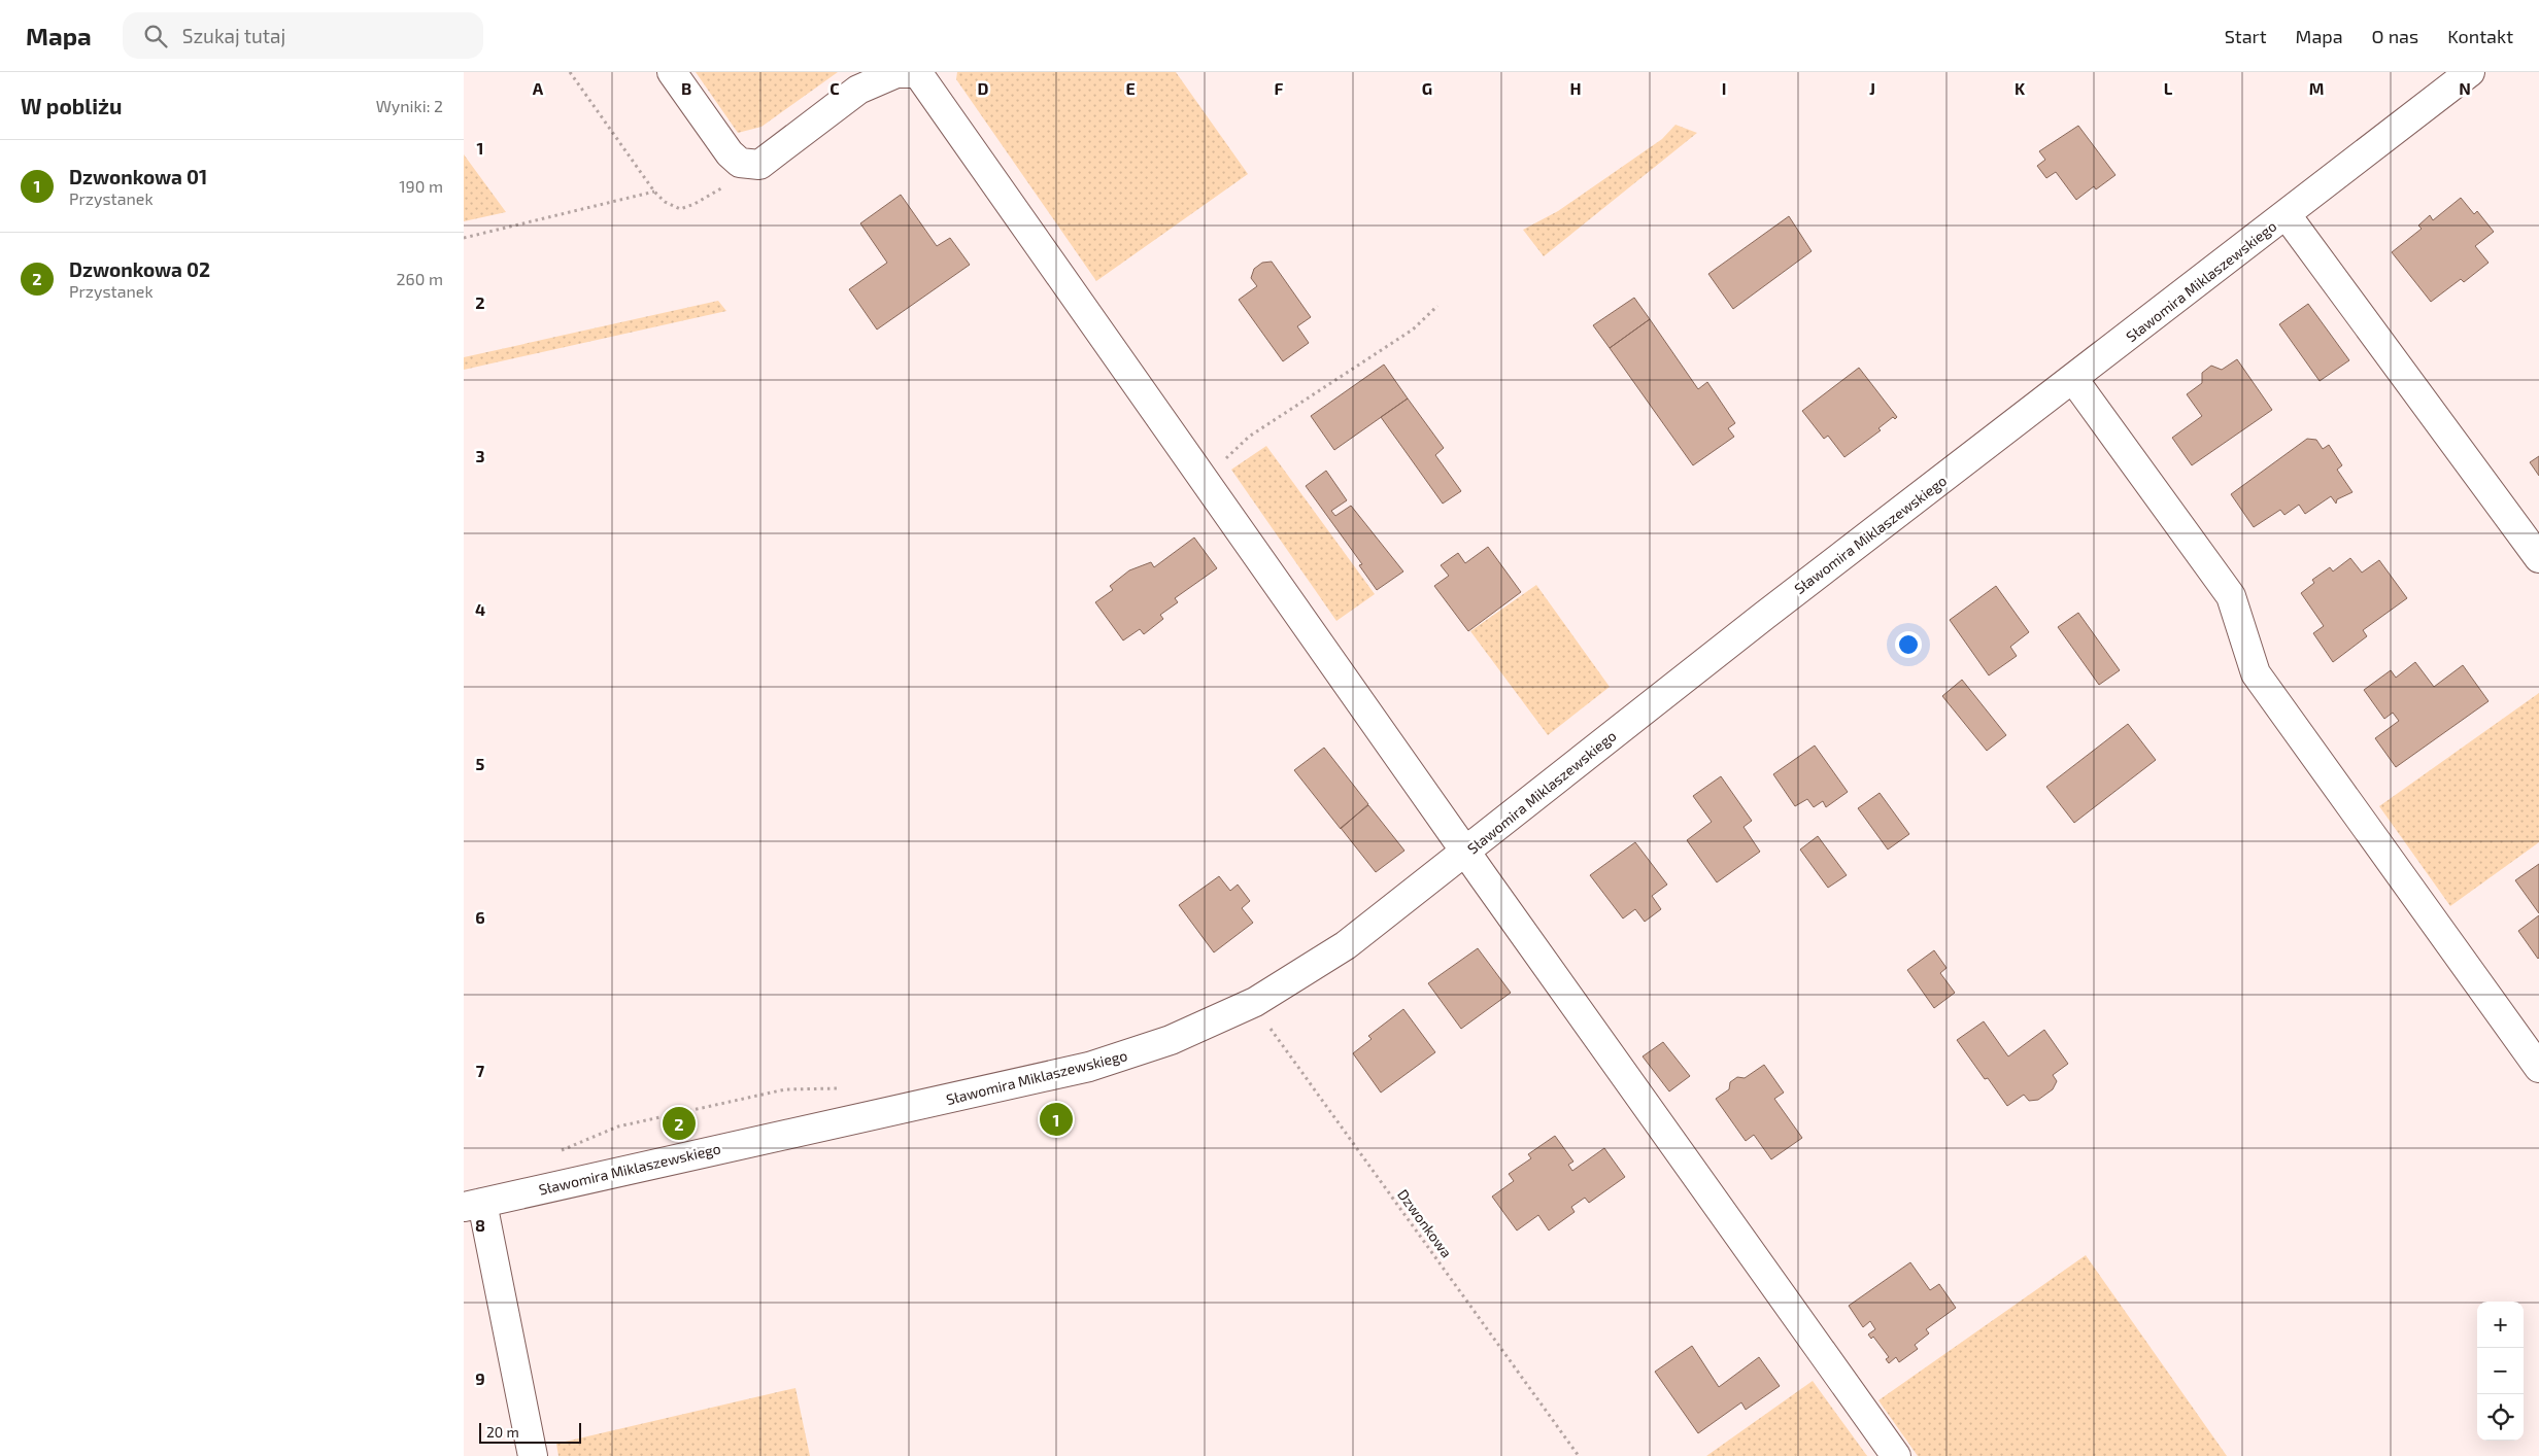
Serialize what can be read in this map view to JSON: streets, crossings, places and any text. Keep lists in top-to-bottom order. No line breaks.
{"streets":{"street":["Sławomira Miklaszewskiego"],"path":["Dzwonkowa"]},"crossings":[["Sławomira Miklaszewskiego","Dzwonkowa"]],"scale_bar":"20 m","page":{"header":"Mapa","search":"Szukaj tutaj","nav":["Start","Mapa","O nas","Kontakt"],"heading":["W pobliżu","Wyniki: 2"],"list":[{"mark":"1","name":"Dzwonkowa 01","note":"Przystanek","value":"190 m"},{"mark":"2","name":"Dzwonkowa 02","note":"Przystanek","value":"260 m"}],"pins":["1","2"],"map_buttons":["+","−"],"scale":"20 m"},"grid":{"columns":["A","B","C","D","E","F","G","H","I","J","K","L","M","N"],"rows":["1","2","3","4","5","6","7","8","9"]}}
